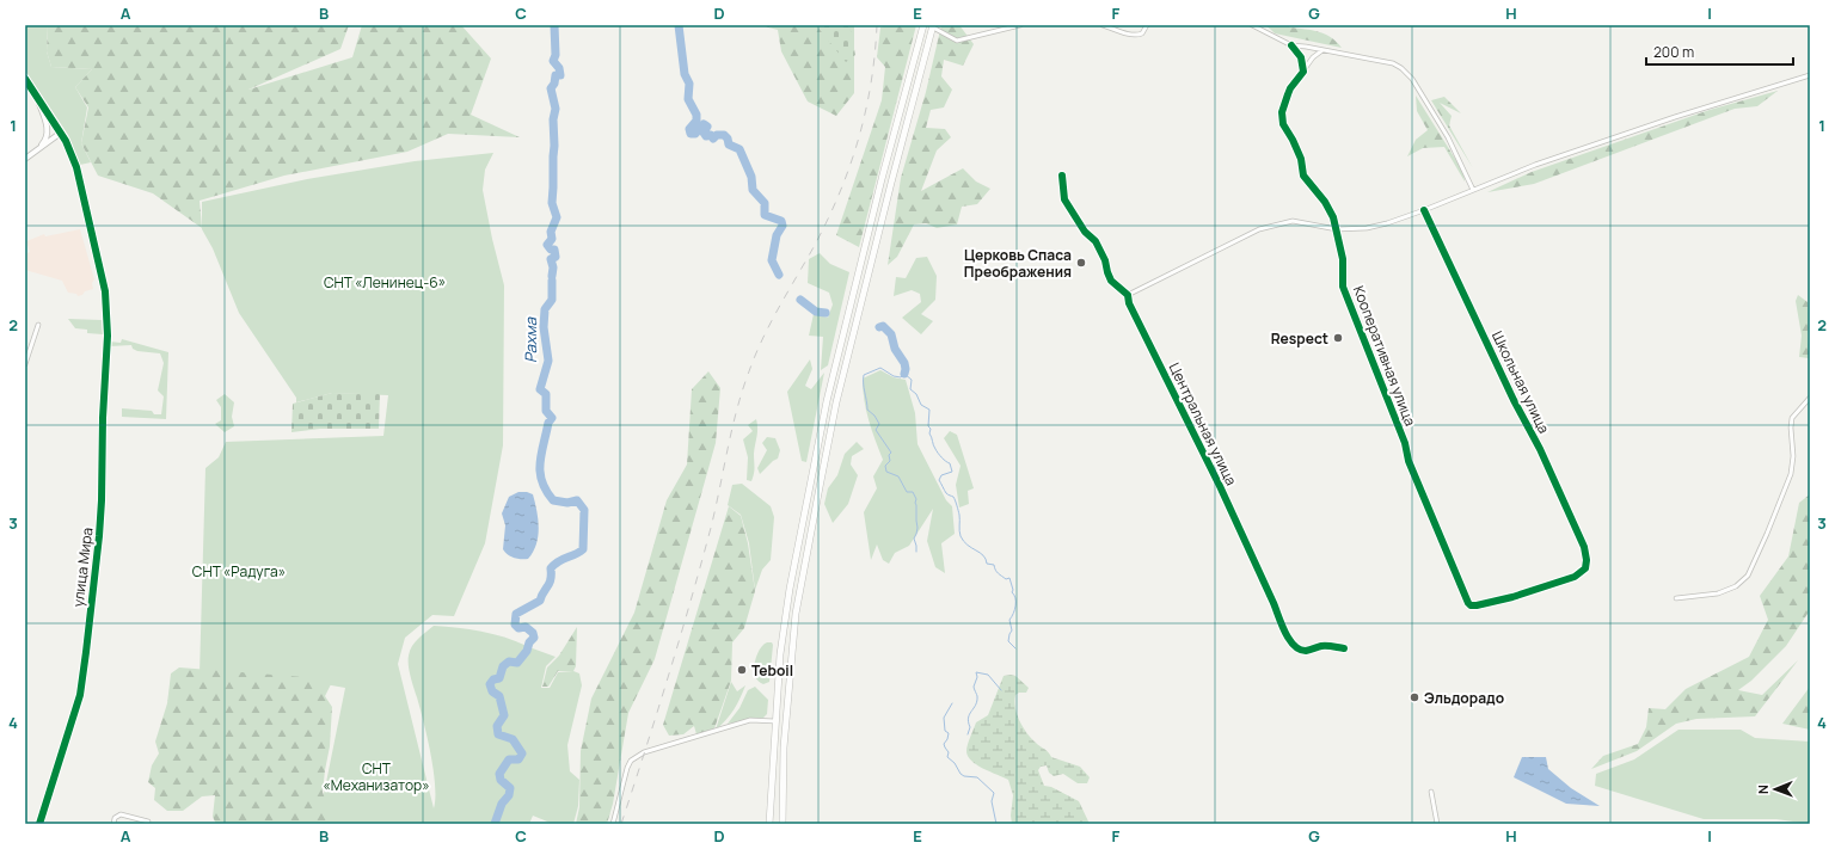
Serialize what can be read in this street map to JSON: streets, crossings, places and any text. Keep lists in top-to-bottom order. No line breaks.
{"streets":{"street":["Кооперативная улица","Школьная улица","Центральная улица","улица Мира"]},"crossings":[["Кооперативная улица","Школьная улица"]],"water":["Рахма"],"parks":["СНТ «Ленинец-6»","СНТ «Радуга»","СНТ «Механизатор»"],"places":["Церковь Спаса Преображения","Respect","Teboil","Эльдорадо"],"scale_bar":"200 m","north":"left","grid":{"columns":["A","B","C","D","E","F","G","H","I"],"rows":["1","2","3","4"]}}
